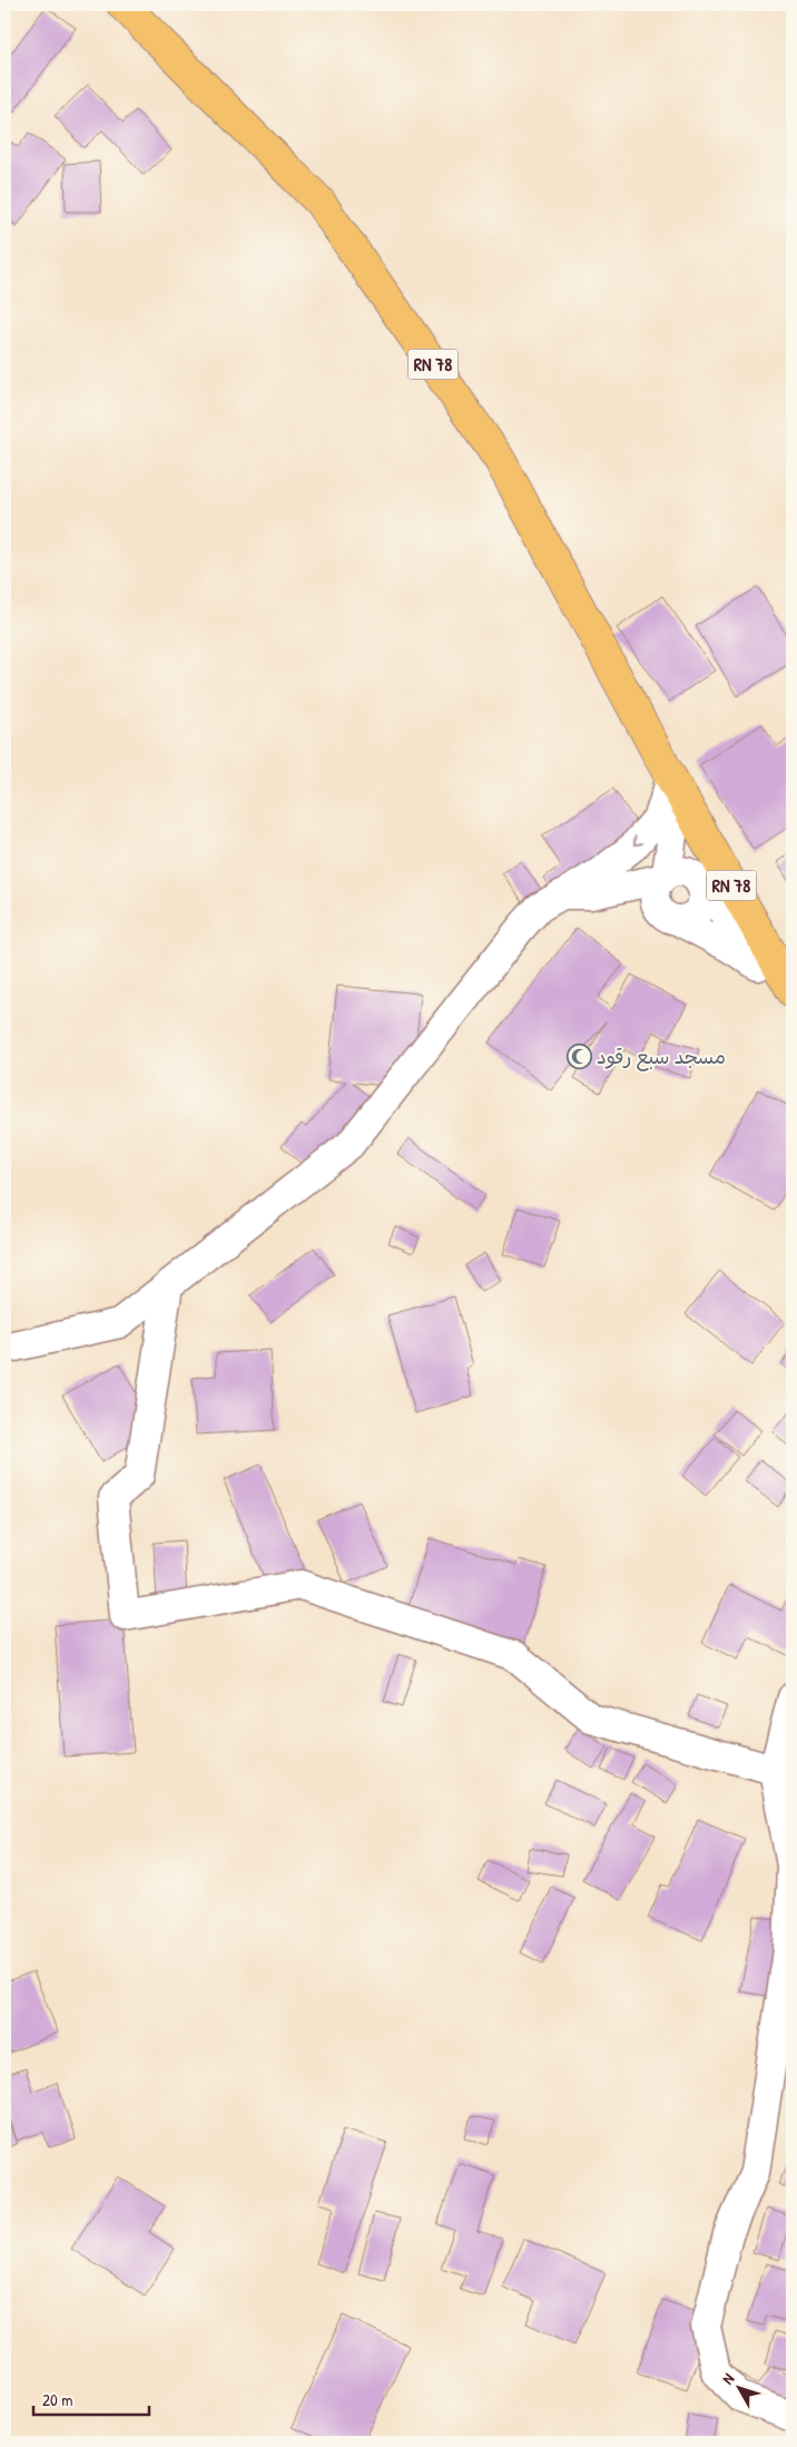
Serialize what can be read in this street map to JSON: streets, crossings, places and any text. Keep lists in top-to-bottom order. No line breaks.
{"streets":{"main road":["RN 78"]},"places":{"mosque":["مسجد سبع رقود"]},"scale_bar":"20 m","north":"top left"}
